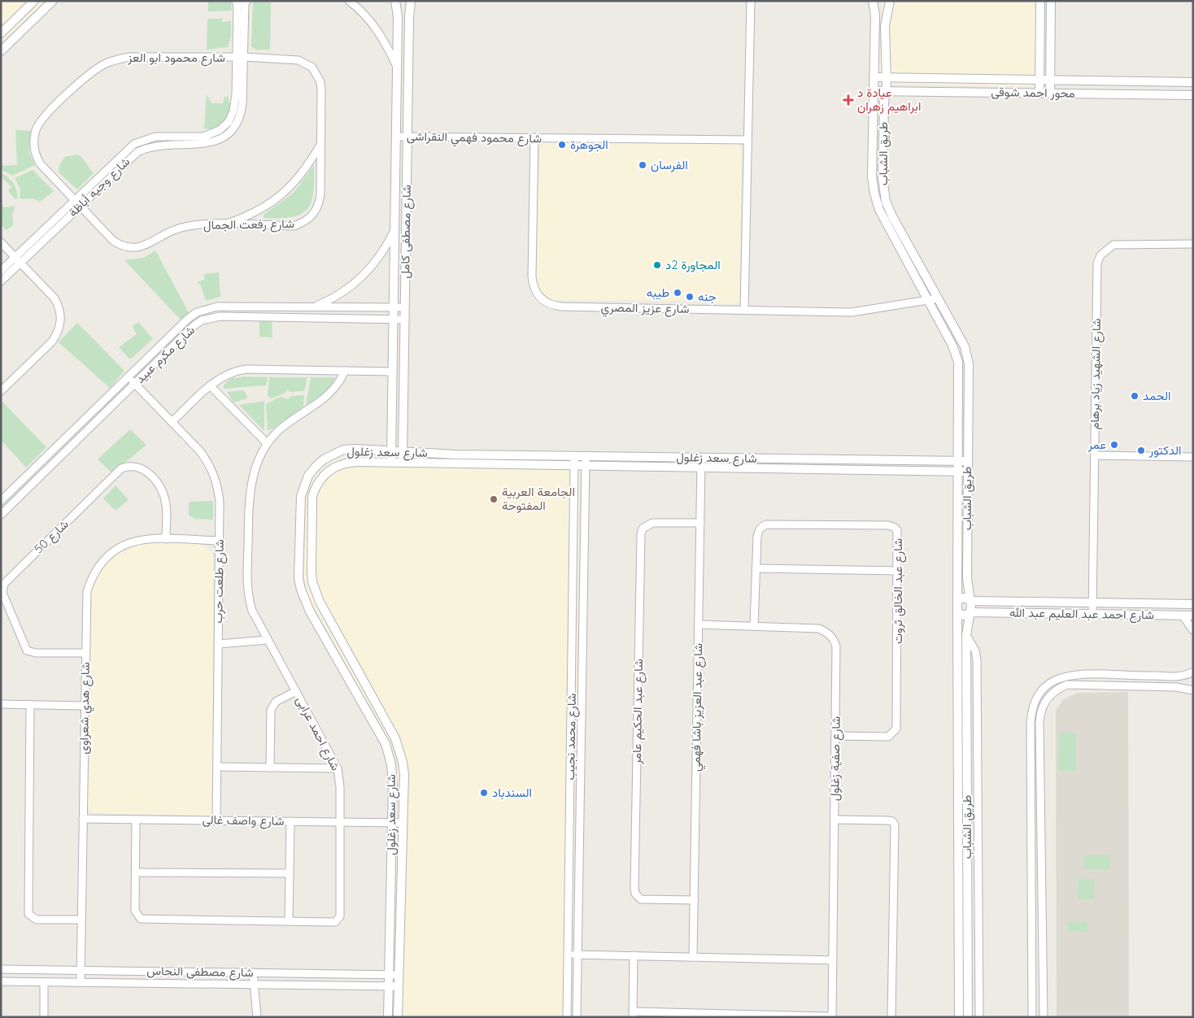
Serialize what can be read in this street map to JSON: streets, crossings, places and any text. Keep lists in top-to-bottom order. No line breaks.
{"streets":{"street":["شارع محمود ابو العز","محور احمد شوقى","شارع محمود فهمي النقراشى","طريق الشباب","شارع وجيه أباظة","شارع رفعت الجمال","شارع مصطفى كامل","شارع عزيز المصري","شارع مكرم عبيد","شارع الشهيد زياد برهام","شارع سعد زغلول","شارع 50","شارع طلعت حرب","شارع عبد الخالق ثروت","شارع احمد عبد العليم عبد الله","شارع عبد العزيز باشا فهمي","شارع هدي شعراوى","شارع عبد الحكيم عامر","شارع احمد عرابى","شارع محمد نجيب","شارع صفية زغلول","شارع واصف غالى","شارع مصطفى النحاس"]},"crossings":[["شارع محمود ابو العز","شارع وجيه أباظة"],["شارع محمود ابو العز","شارع رفعت الجمال"],["محور احمد شوقى","طريق الشباب"],["شارع محمود فهمي النقراشى","شارع مصطفى كامل"],["شارع محمود فهمي النقراشى","شارع عزيز المصري"],["طريق الشباب","شارع عزيز المصري"],["طريق الشباب","شارع سعد زغلول"],["طريق الشباب","شارع احمد عبد العليم عبد الله"],["شارع وجيه أباظة","شارع رفعت الجمال"],["شارع مصطفى كامل","شارع مكرم عبيد"],["شارع مصطفى كامل","شارع سعد زغلول"],["شارع مكرم عبيد","شارع طلعت حرب"],["شارع الشهيد زياد برهام","شارع احمد عبد العليم عبد الله"],["شارع سعد زغلول","شارع عبد العزيز باشا فهمي"],["شارع سعد زغلول","شارع محمد نجيب"],["شارع سعد زغلول","شارع واصف غالى"],["شارع سعد زغلول","شارع مصطفى النحاس"],["شارع 50","شارع هدي شعراوى"],["شارع طلعت حرب","شارع هدي شعراوى"],["شارع طلعت حرب","شارع واصف غالى"],["شارع عبد الخالق ثروت","شارع صفية زغلول"],["شارع عبد العزيز باشا فهمي","شارع عبد الحكيم عامر"],["شارع عبد العزيز باشا فهمي","شارع صفية زغلول"],["شارع هدي شعراوى","شارع واصف غالى"],["شارع هدي شعراوى","شارع مصطفى النحاس"],["شارع احمد عرابى","شارع واصف غالى"]],"places":{"health":["عيادة د ابراهيم زهران"],"other":["الجوهرة","الفرسان","المجاورة 2د","طيبه","جنه","الحمد","عمر","الدكتور","الجامعة العربية المفتوحة","السندباد"]}}
